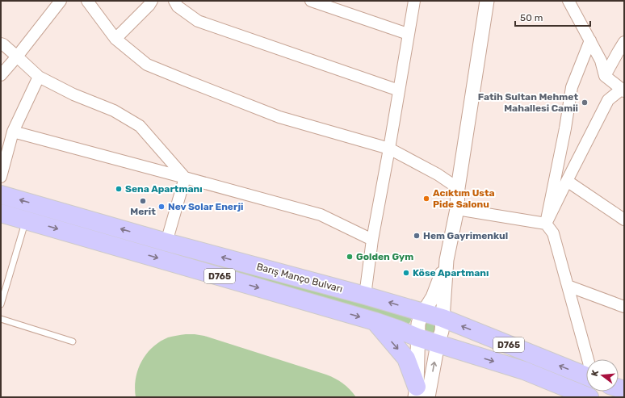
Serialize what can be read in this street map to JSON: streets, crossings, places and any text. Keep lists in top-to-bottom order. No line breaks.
{"streets":{"highway":["D765","Barış Manço Bulvarı"]},"places":["Fatih Sultan Mehmet Mahallesi Camii","Sena Apartmanı","Acıktım Usta Pide Salonu","Merit","Nev Solar Enerji","Hem Gayrimenkul","Golden Gym","Köse Apartmanı"],"scale_bar":"50 m","north":"left"}
